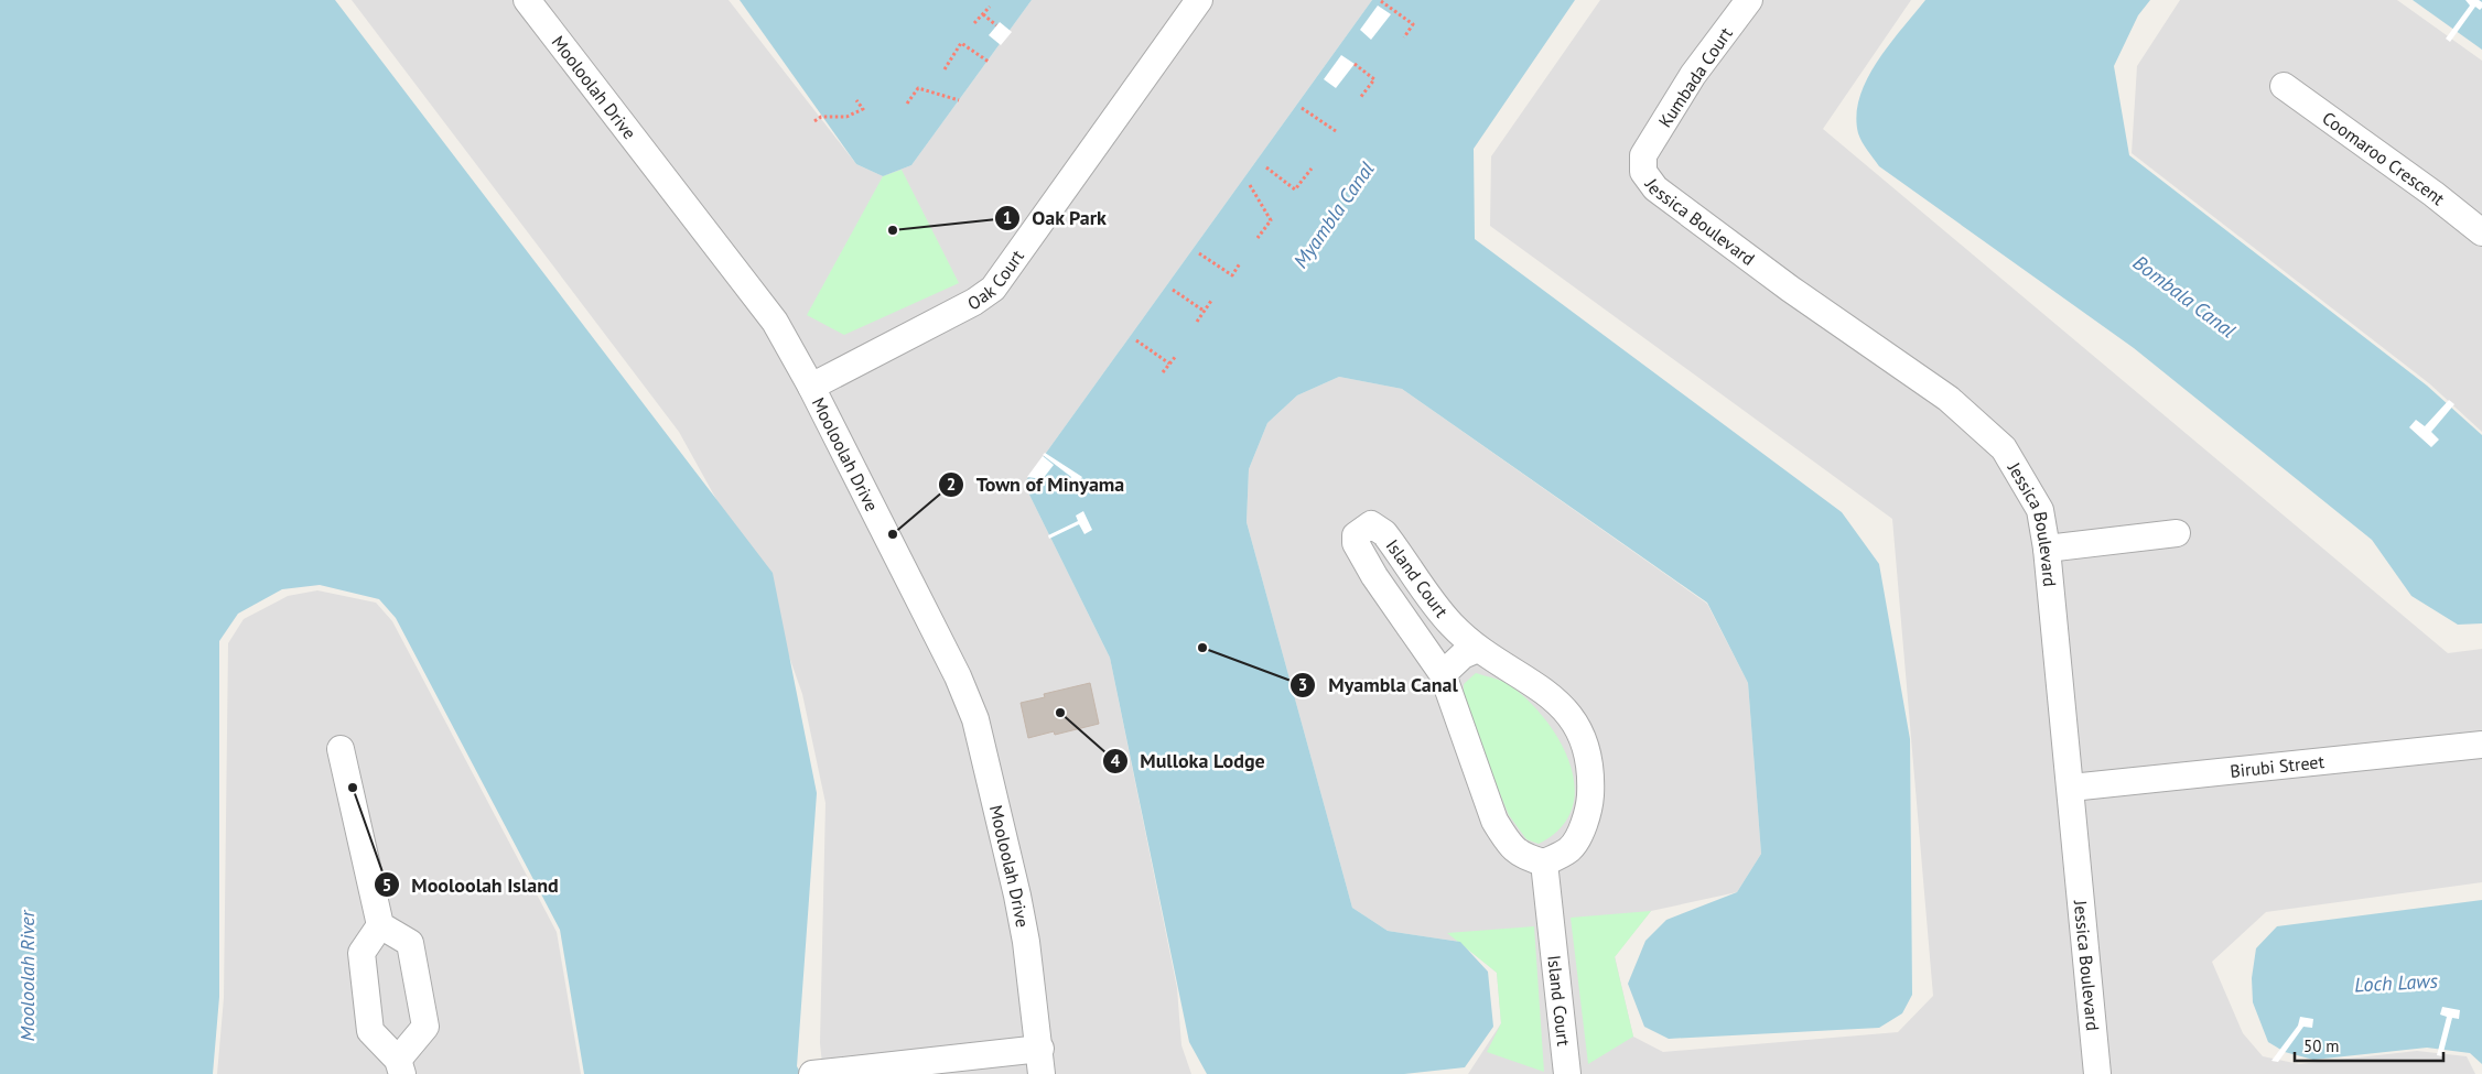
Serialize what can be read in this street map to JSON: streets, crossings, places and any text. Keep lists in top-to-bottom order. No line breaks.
{"streets":{"street":["Kumbada Court","Mooloolah Drive","Coomaroo Crescent","Jessica Boulevard","Oak Court","Island Court","Birubi Street"]},"crossings":[["Kumbada Court","Jessica Boulevard"],["Mooloolah Drive","Oak Court"],["Jessica Boulevard","Birubi Street"]],"water":["Myambla Canal","Bombala Canal","Mooloolah River","Loch Laws"],"places":["Oak Park","Town of Minyama","Myambla Canal","Mulloka Lodge","Mooloolah Island"],"scale_bar":"50 m"}
